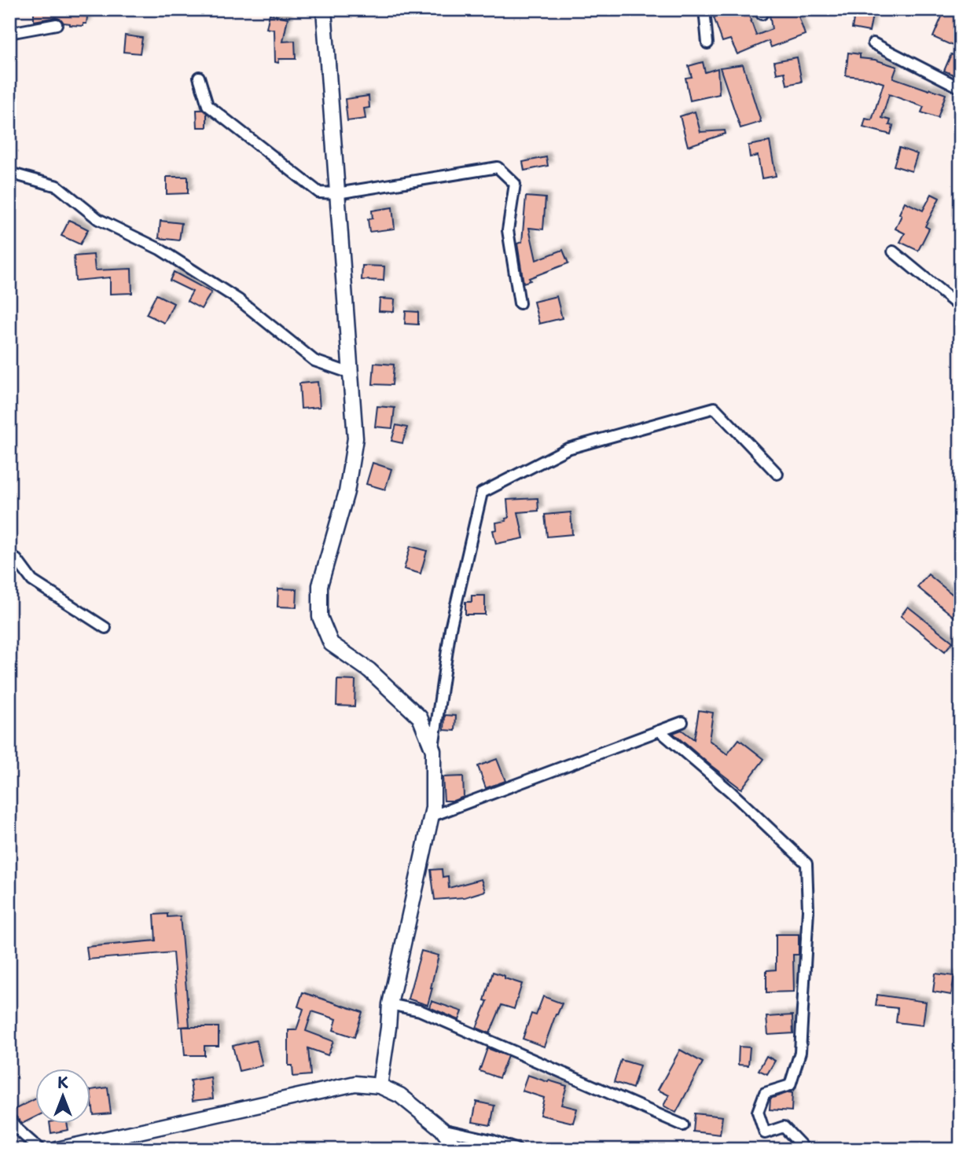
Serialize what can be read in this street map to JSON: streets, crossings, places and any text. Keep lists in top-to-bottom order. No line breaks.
{"north":"top"}
